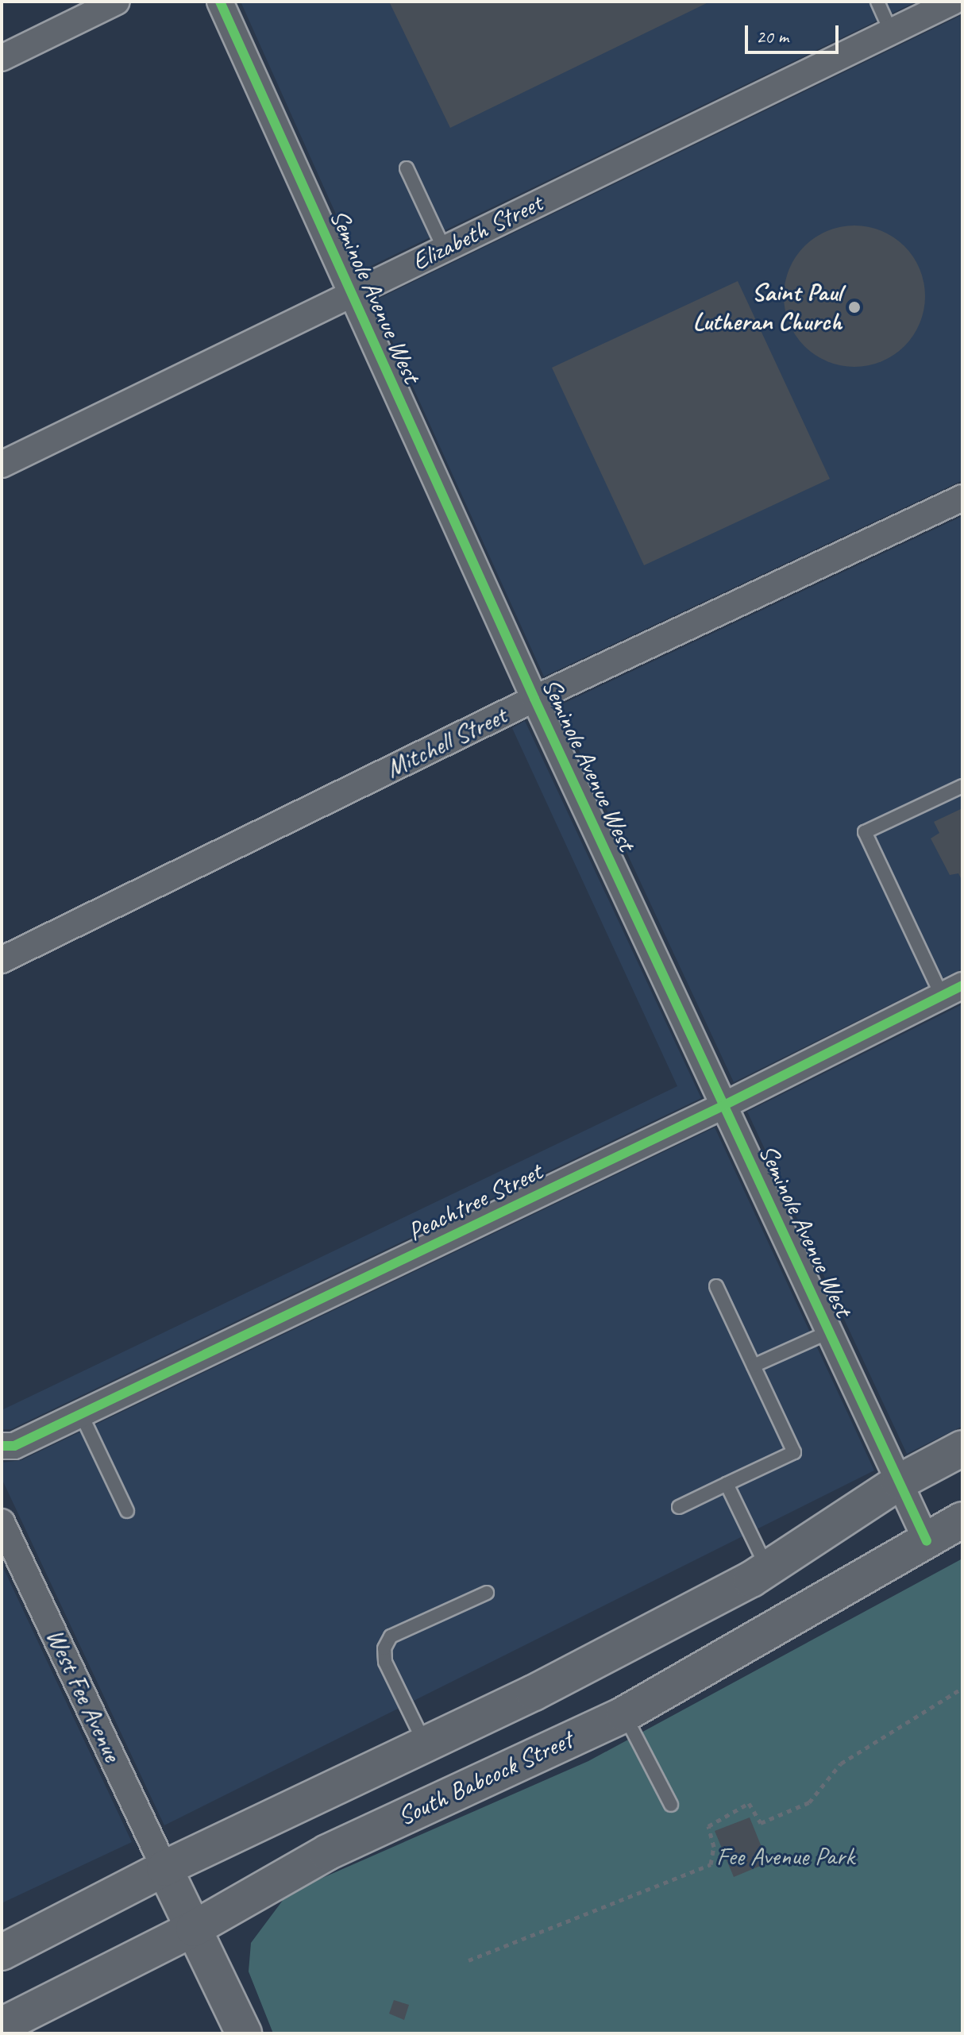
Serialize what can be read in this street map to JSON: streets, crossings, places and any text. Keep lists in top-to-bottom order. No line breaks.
{"streets":{"main road":["South Babcock Street"],"street":["Elizabeth Street","Seminole Avenue West","Mitchell Street","Peachtree Street","West Fee Avenue"]},"crossings":[["Elizabeth Street","Seminole Avenue West"],["Seminole Avenue West","Mitchell Street"],["Seminole Avenue West","Peachtree Street"],["Seminole Avenue West","South Babcock Street"]],"parks":["Fee Avenue Park"],"places":["Saint Paul Lutheran Church"],"scale_bar":"20 m"}
